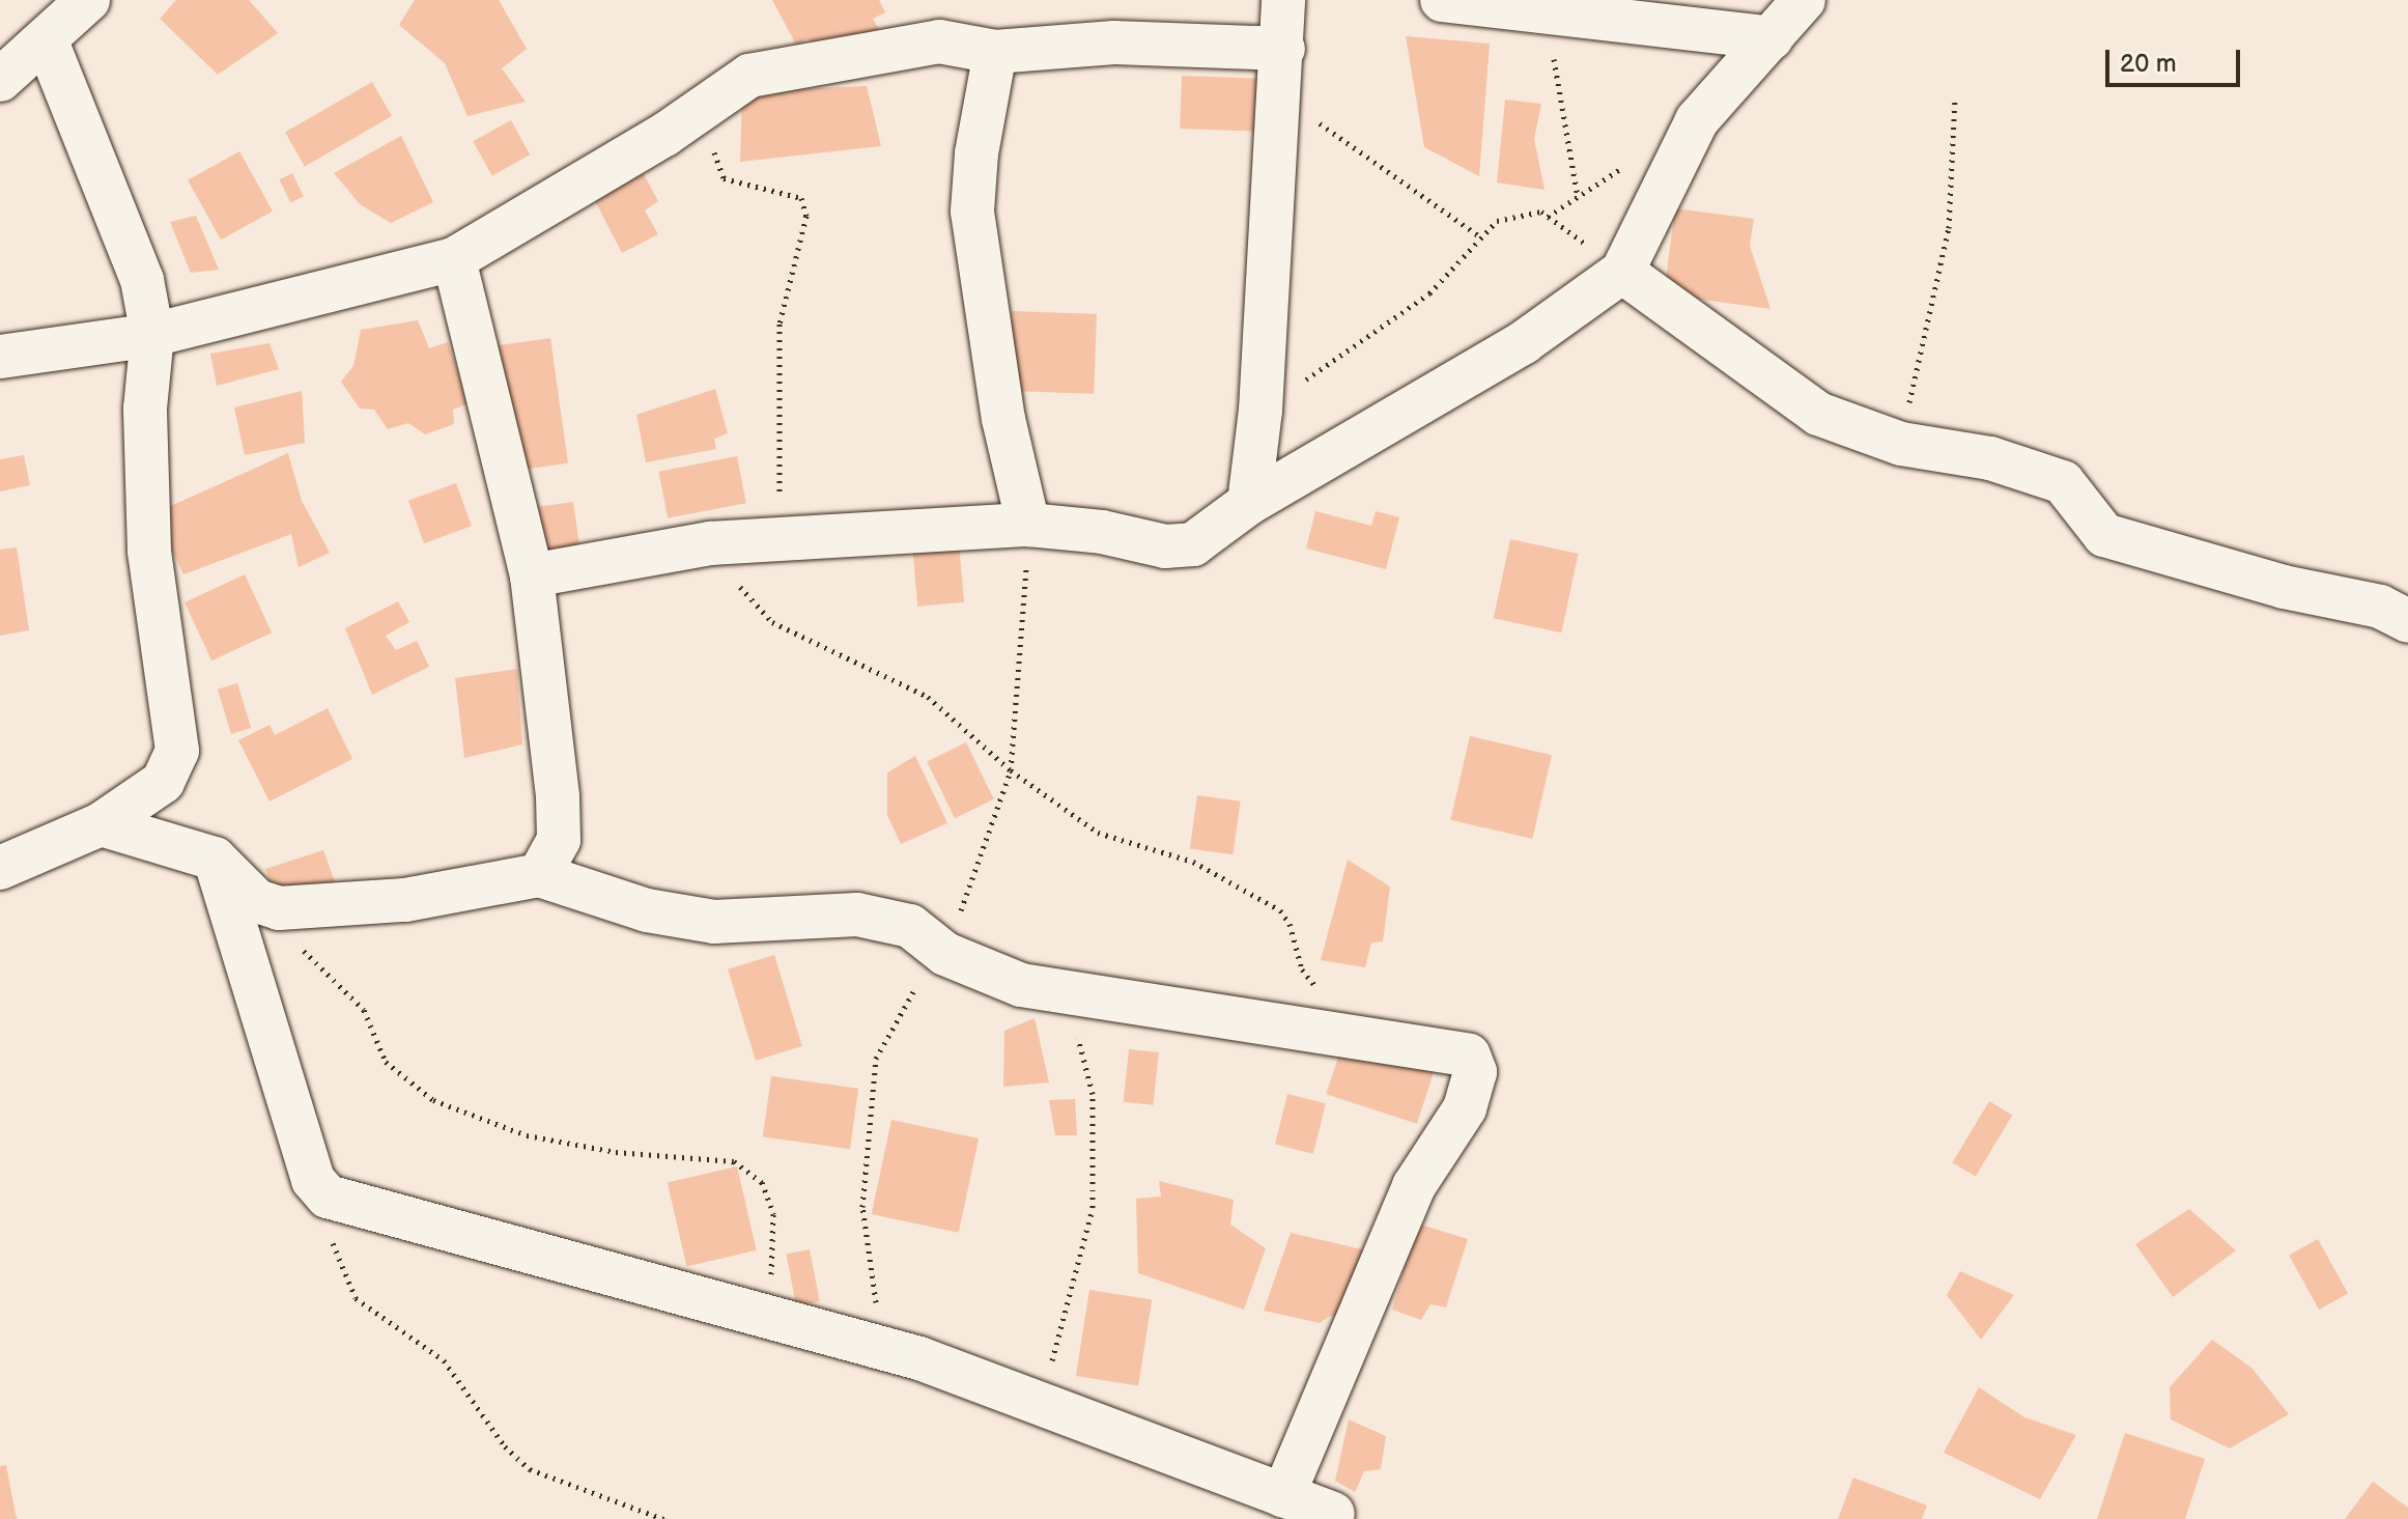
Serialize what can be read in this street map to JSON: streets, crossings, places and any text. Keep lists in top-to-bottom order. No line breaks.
{"scale_bar":"20 m"}
